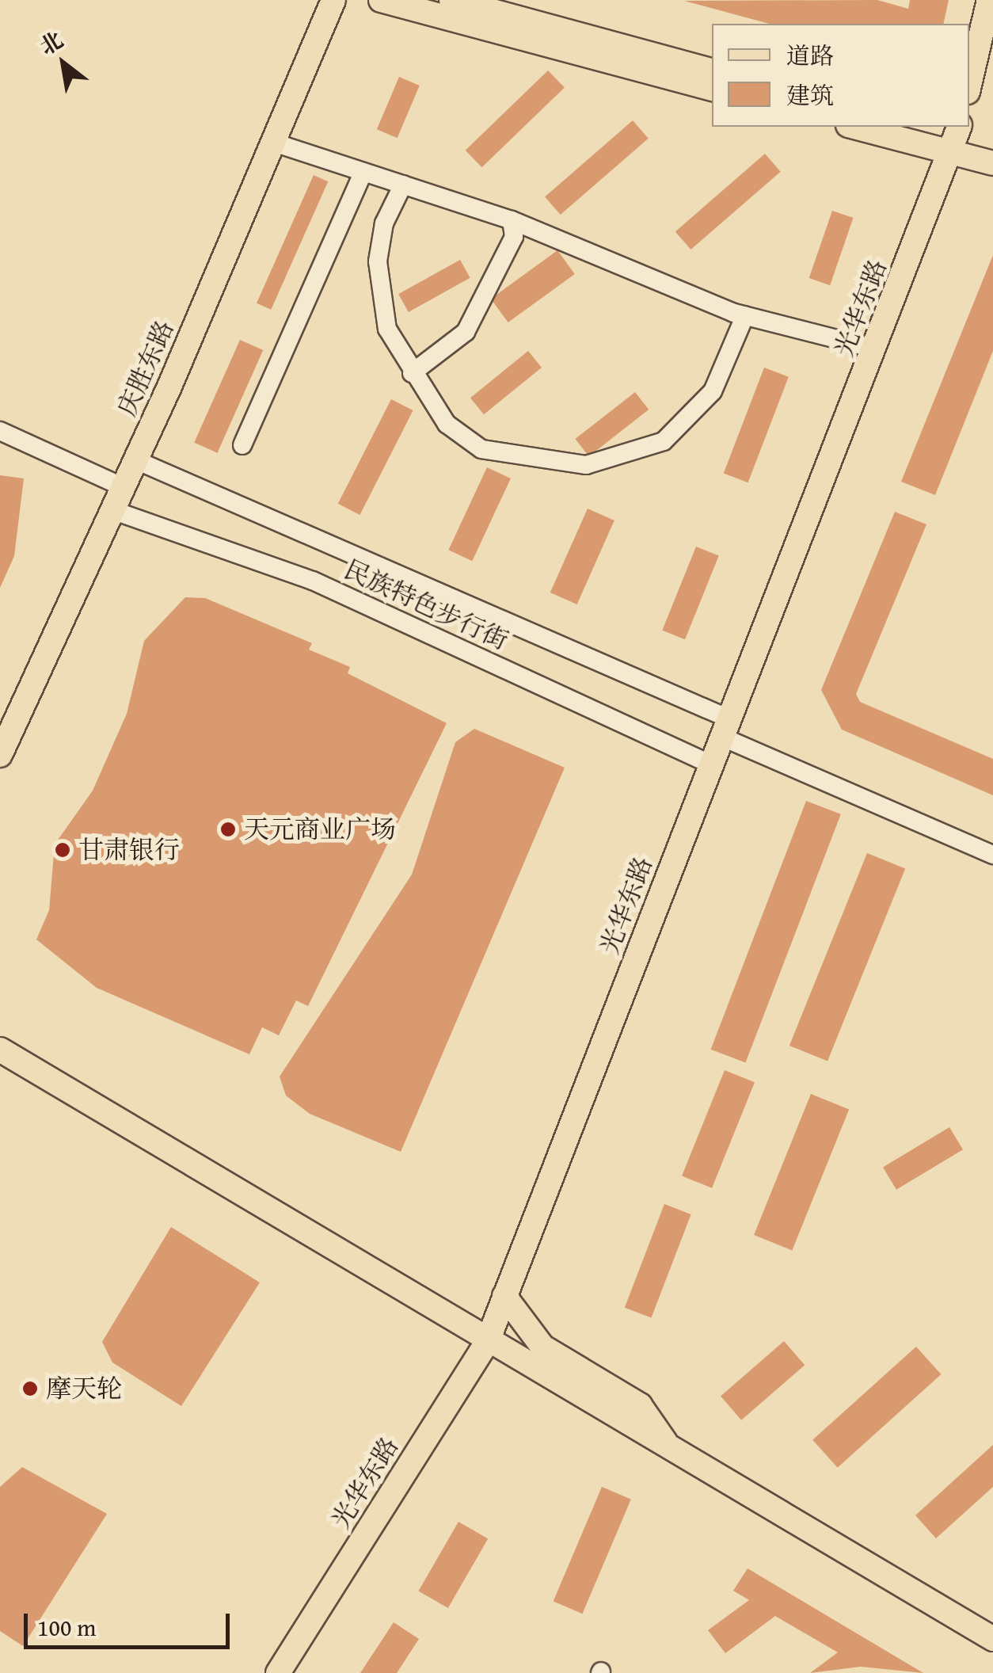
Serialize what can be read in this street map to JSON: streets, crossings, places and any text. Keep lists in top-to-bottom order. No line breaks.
{"streets":{"main road":["光华东路","庆胜东路"],"street":["民族特色步行街"]},"crossings":[["光华东路","民族特色步行街"],["庆胜东路","民族特色步行街"]],"places":["天元商业广场","甘肃银行","摩天轮"],"legend":["道路","建筑"],"scale_bar":"100 m","north":"top left"}
